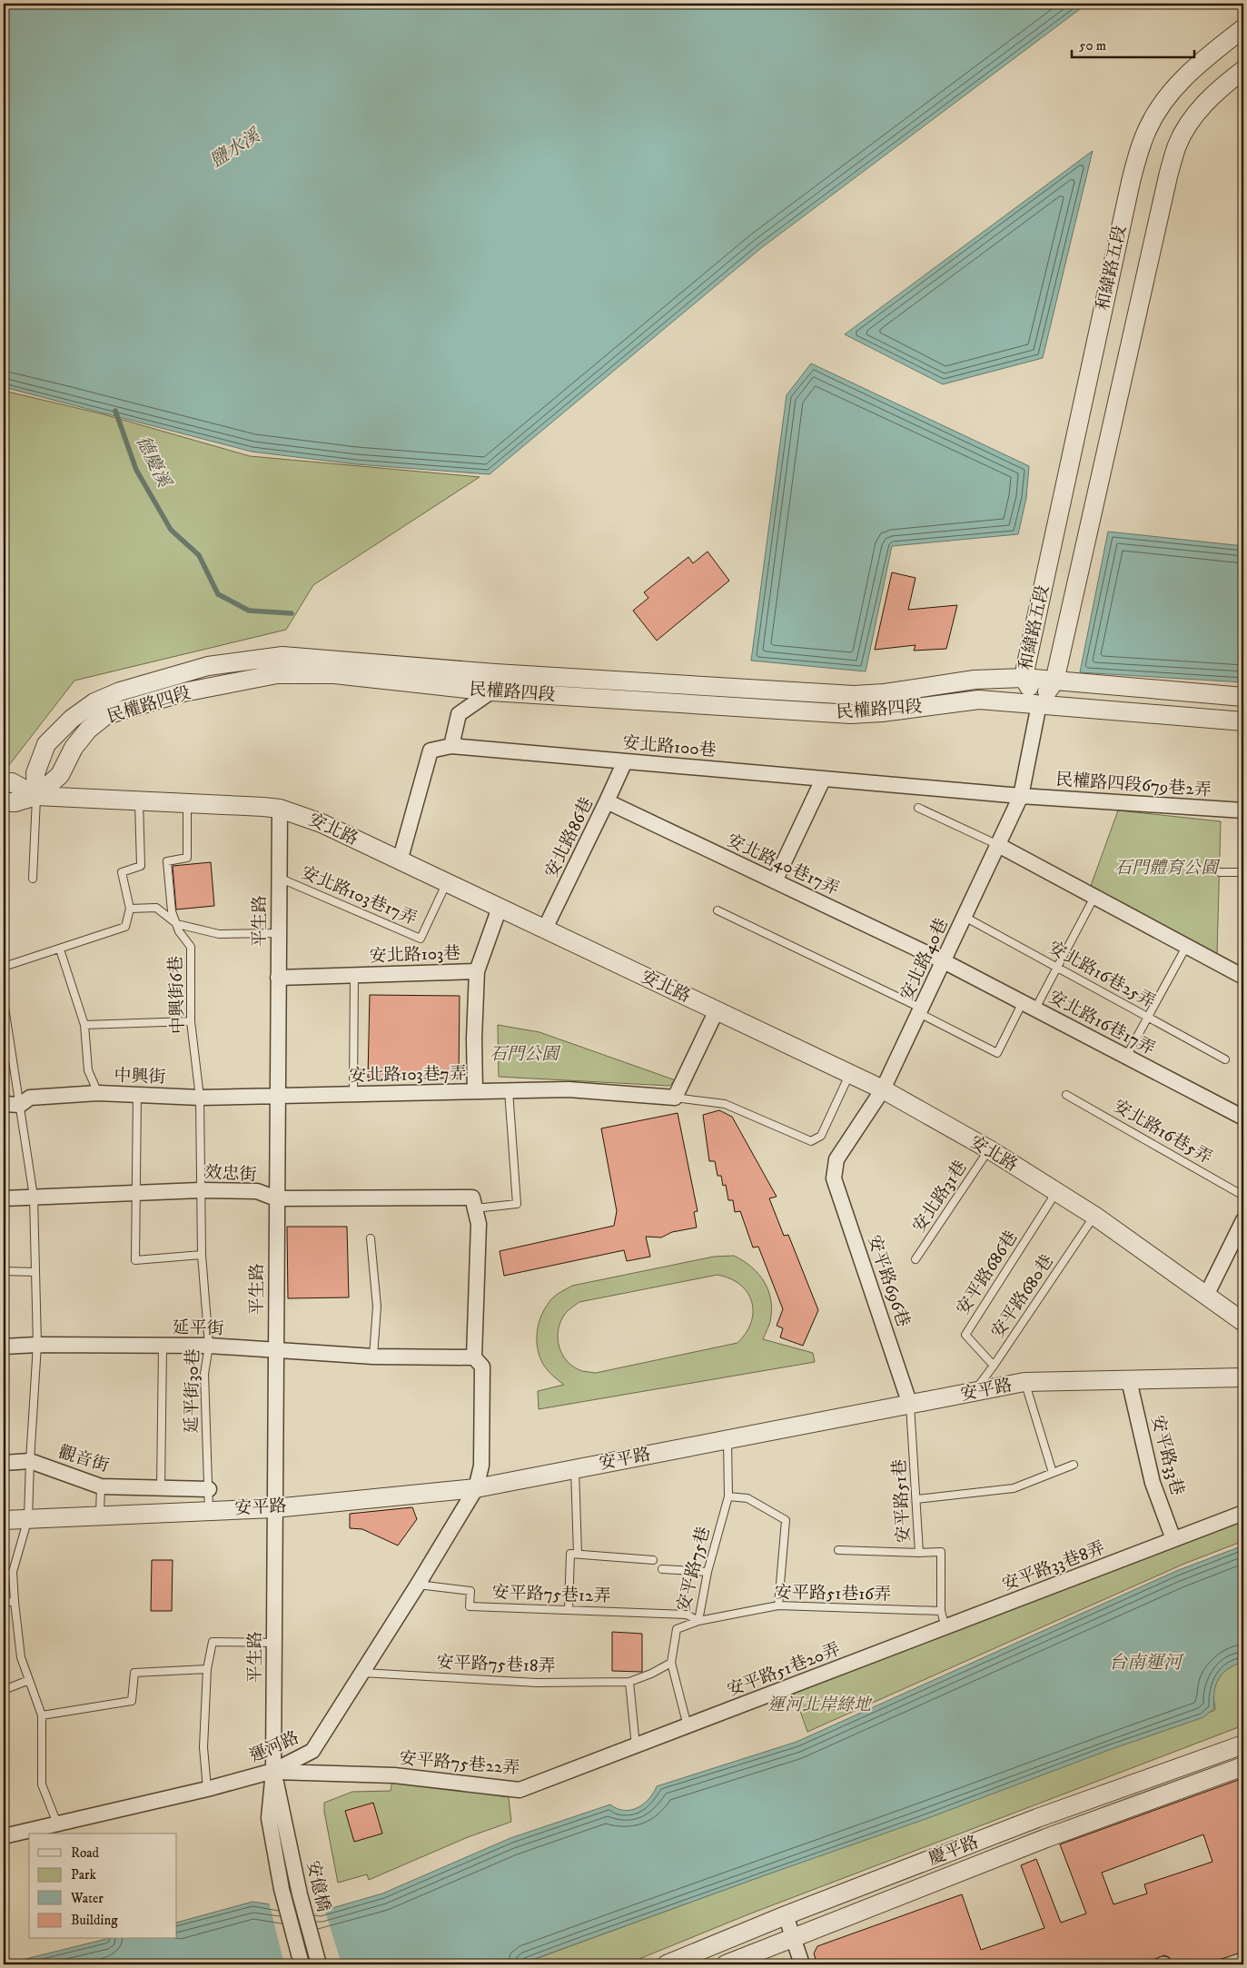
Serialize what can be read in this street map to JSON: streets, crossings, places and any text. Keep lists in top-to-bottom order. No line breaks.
{"streets":{"street":["和緯路五段","民權路四段","安北路100巷","民權路四段679巷2弄","安北路","安北路86巷","安北路40巷17弄","平生路","安北路103巷","安北路40巷","安北路16巷17弄","安北路103巷7弄","中興街","效忠街","安平路696巷","延平街","安平路","安平路33巷","觀音街","安平路33巷8弄","安平路51巷20弄","運河路","安平路75巷22弄","慶平路","安億橋"],"lane":["安北路103巷17弄","安北路16巷25弄","中興街6巷","安北路16巷5弄","安北路31巷","安平路686巷","安平路680巷","延平街30巷","安平路51巷","安平路75巷","安平路51巷16弄","安平路75巷12弄","安平路75巷18弄"]},"crossings":[["和緯路五段","民權路四段"],["和緯路五段","安北路40巷"],["民權路四段","安北路"],["民權路四段","安北路40巷"],["安北路100巷","民權路四段679巷2弄"],["安北路100巷","安北路"],["安北路100巷","安北路86巷"],["安北路100巷","安北路40巷"],["民權路四段679巷2弄","安北路40巷"],["安北路","安北路86巷"],["安北路","安北路103巷17弄"],["安北路","平生路"],["安北路","安北路103巷"],["安北路","安北路40巷"],["安北路","中興街6巷"],["安北路","安北路31巷"],["安北路","安平路686巷"],["安北路","安平路680巷"],["安北路86巷","安北路40巷17弄"],["安北路40巷17弄","安北路40巷"],["安北路40巷17弄","安北路16巷17弄"],["安北路103巷17弄","平生路"],["平生路","安北路103巷"],["平生路","安北路103巷7弄"],["平生路","中興街"],["平生路","效忠街"],["平生路","延平街"],["平生路","安平路"],["平生路","運河路"],["平生路","安平路75巷22弄"],["平生路","安億橋"],["安北路103巷","安北路103巷7弄"],["安北路40巷","安北路16巷25弄"],["安北路40巷","安北路16巷17弄"],["安北路40巷","安平路696巷"],["中興街6巷","中興街"],["中興街6巷","效忠街"],["中興街6巷","延平街30巷"],["安北路103巷7弄","中興街"],["效忠街","延平街30巷"],["安平路686巷","安平路680巷"],["安平路696巷","安平路"],["安平路696巷","安平路51巷"],["安平路680巷","安平路"],["延平街","延平街30巷"],["安平路","延平街30巷"],["安平路","安平路33巷"],["安平路","安平路51巷"],["安平路","安平路75巷"],["安平路","運河路"],["延平街30巷","觀音街"],["安平路33巷","安平路33巷8弄"],["安平路51巷","安平路33巷8弄"],["安平路51巷","安平路51巷16弄"],["安平路51巷","安平路51巷20弄"],["安平路33巷8弄","安平路51巷20弄"],["安平路75巷","安平路51巷16弄"],["安平路75巷","安平路75巷12弄"],["安平路51巷16弄","安平路75巷12弄"],["安平路75巷12弄","運河路"],["安平路75巷18弄","運河路"],["安平路51巷20弄","安平路75巷22弄"],["運河路","安平路75巷22弄"],["運河路","安億橋"],["安平路75巷22弄","安億橋"]],"water":["鹽水溪","德慶溪","台南運河"],"parks":["石門體育公園","石門公園","運河北岸綠地"],"legend":["Road","Park","Water","Building"],"scale_bar":"50 m"}
